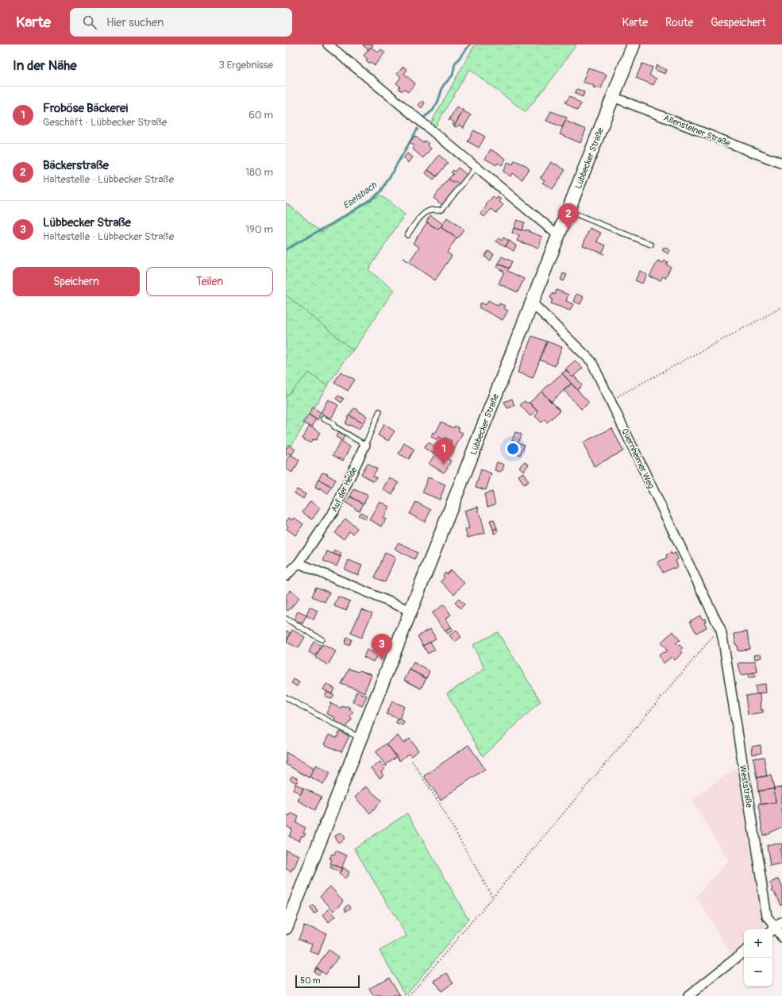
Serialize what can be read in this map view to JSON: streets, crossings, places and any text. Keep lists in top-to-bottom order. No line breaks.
{"streets":{"main road":["Lübbecker Straße"],"street":["Allensteiner Straße","Quernheimer Weg","Auf der Heide","Weststraße"]},"crossings":[["Allensteiner Straße","Lübbecker Straße"],["Lübbecker Straße","Quernheimer Weg"],["Quernheimer Weg","Weststraße"]],"water":["Eselsbach"],"scale_bar":"50 m","page":{"header":"Karte","search":"Hier suchen","nav":["Karte","Route","Gespeichert"],"heading":["In der Nähe","3 Ergebnisse"],"list":[{"mark":"1","name":"Froböse Bäckerei","note":"Geschäft · Lübbecker Straße","value":"60 m"},{"mark":"2","name":"Bäckerstraße","note":"Haltestelle · Lübbecker Straße","value":"180 m"},{"mark":"3","name":"Lübbecker Straße","note":"Haltestelle · Lübbecker Straße","value":"190 m"}],"pins":["2","1","3"],"buttons":["Speichern","Teilen"],"map_buttons":["+","−"],"scale":"50 m"}}
